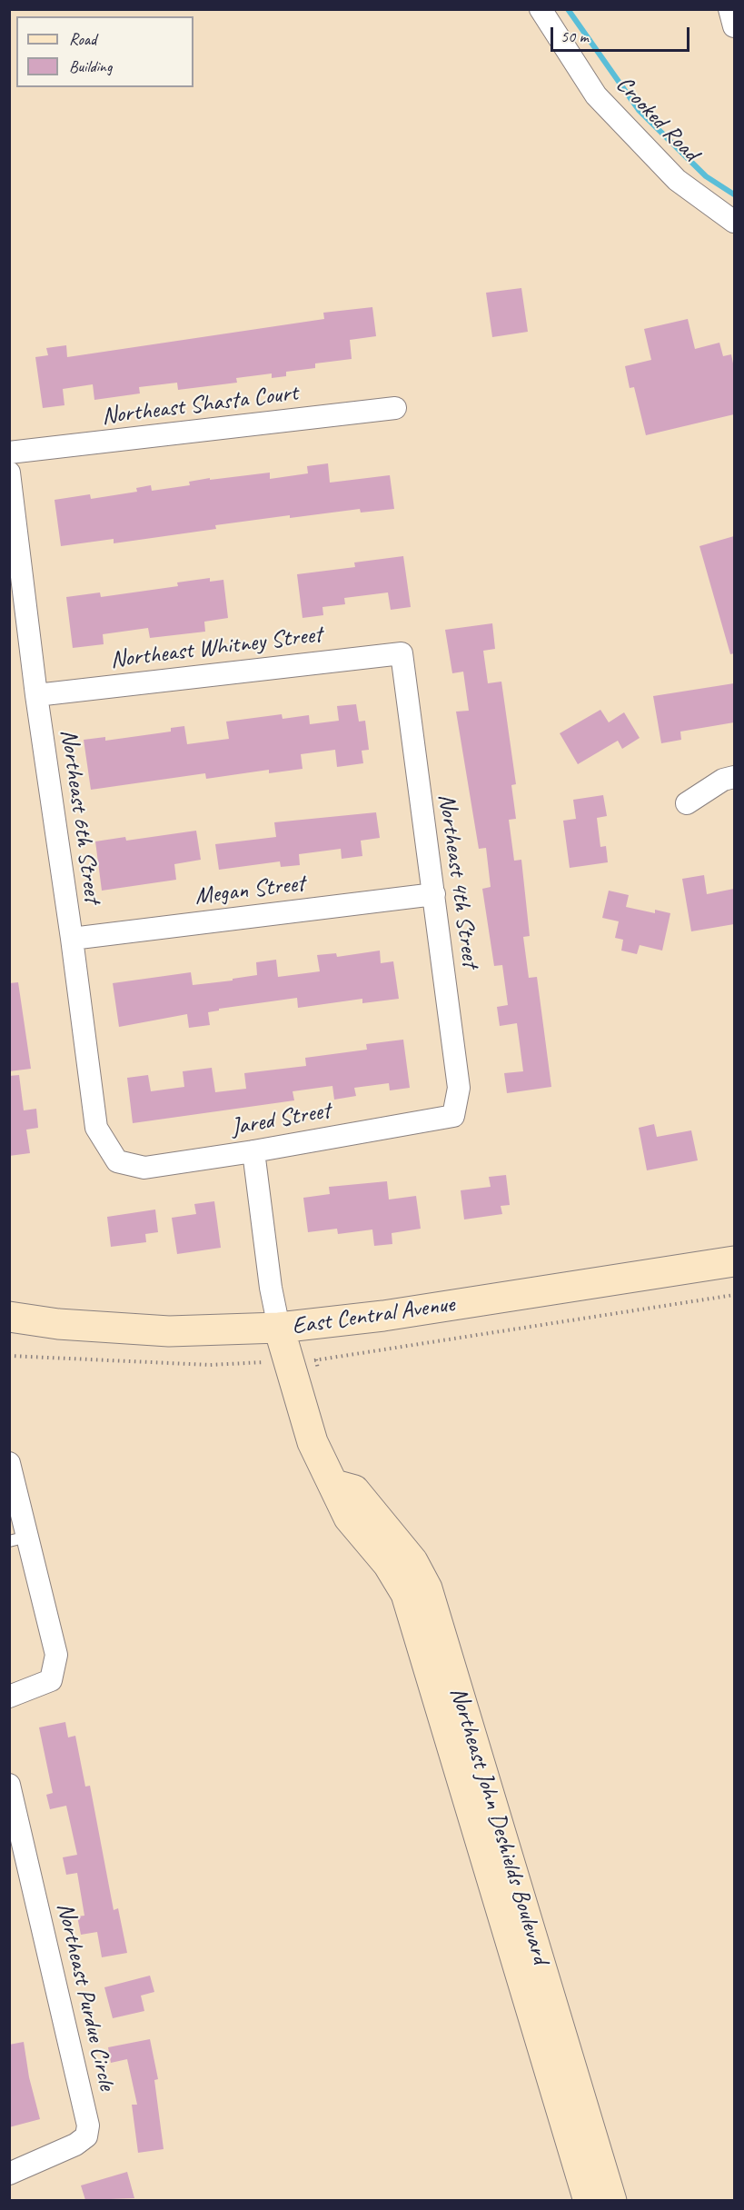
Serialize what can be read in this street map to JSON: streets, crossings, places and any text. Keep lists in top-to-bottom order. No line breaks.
{"streets":{"street":["Crooked Road","Northeast Shasta Court","Northeast Whitney Street","Northeast 6th Street","Northeast 4th Street","Megan Street","Jared Street","East Central Avenue","Northeast John Deshields Boulevard","Northeast Purdue Circle"]},"crossings":[["Northeast Whitney Street","Northeast 6th Street"],["Northeast Whitney Street","Northeast 4th Street"],["Northeast 6th Street","Megan Street"],["Northeast 6th Street","Jared Street"],["Northeast 4th Street","Megan Street"],["Northeast 4th Street","Jared Street"],["East Central Avenue","Northeast John Deshields Boulevard"]],"legend":["Road","Building"],"scale_bar":"50 m"}
